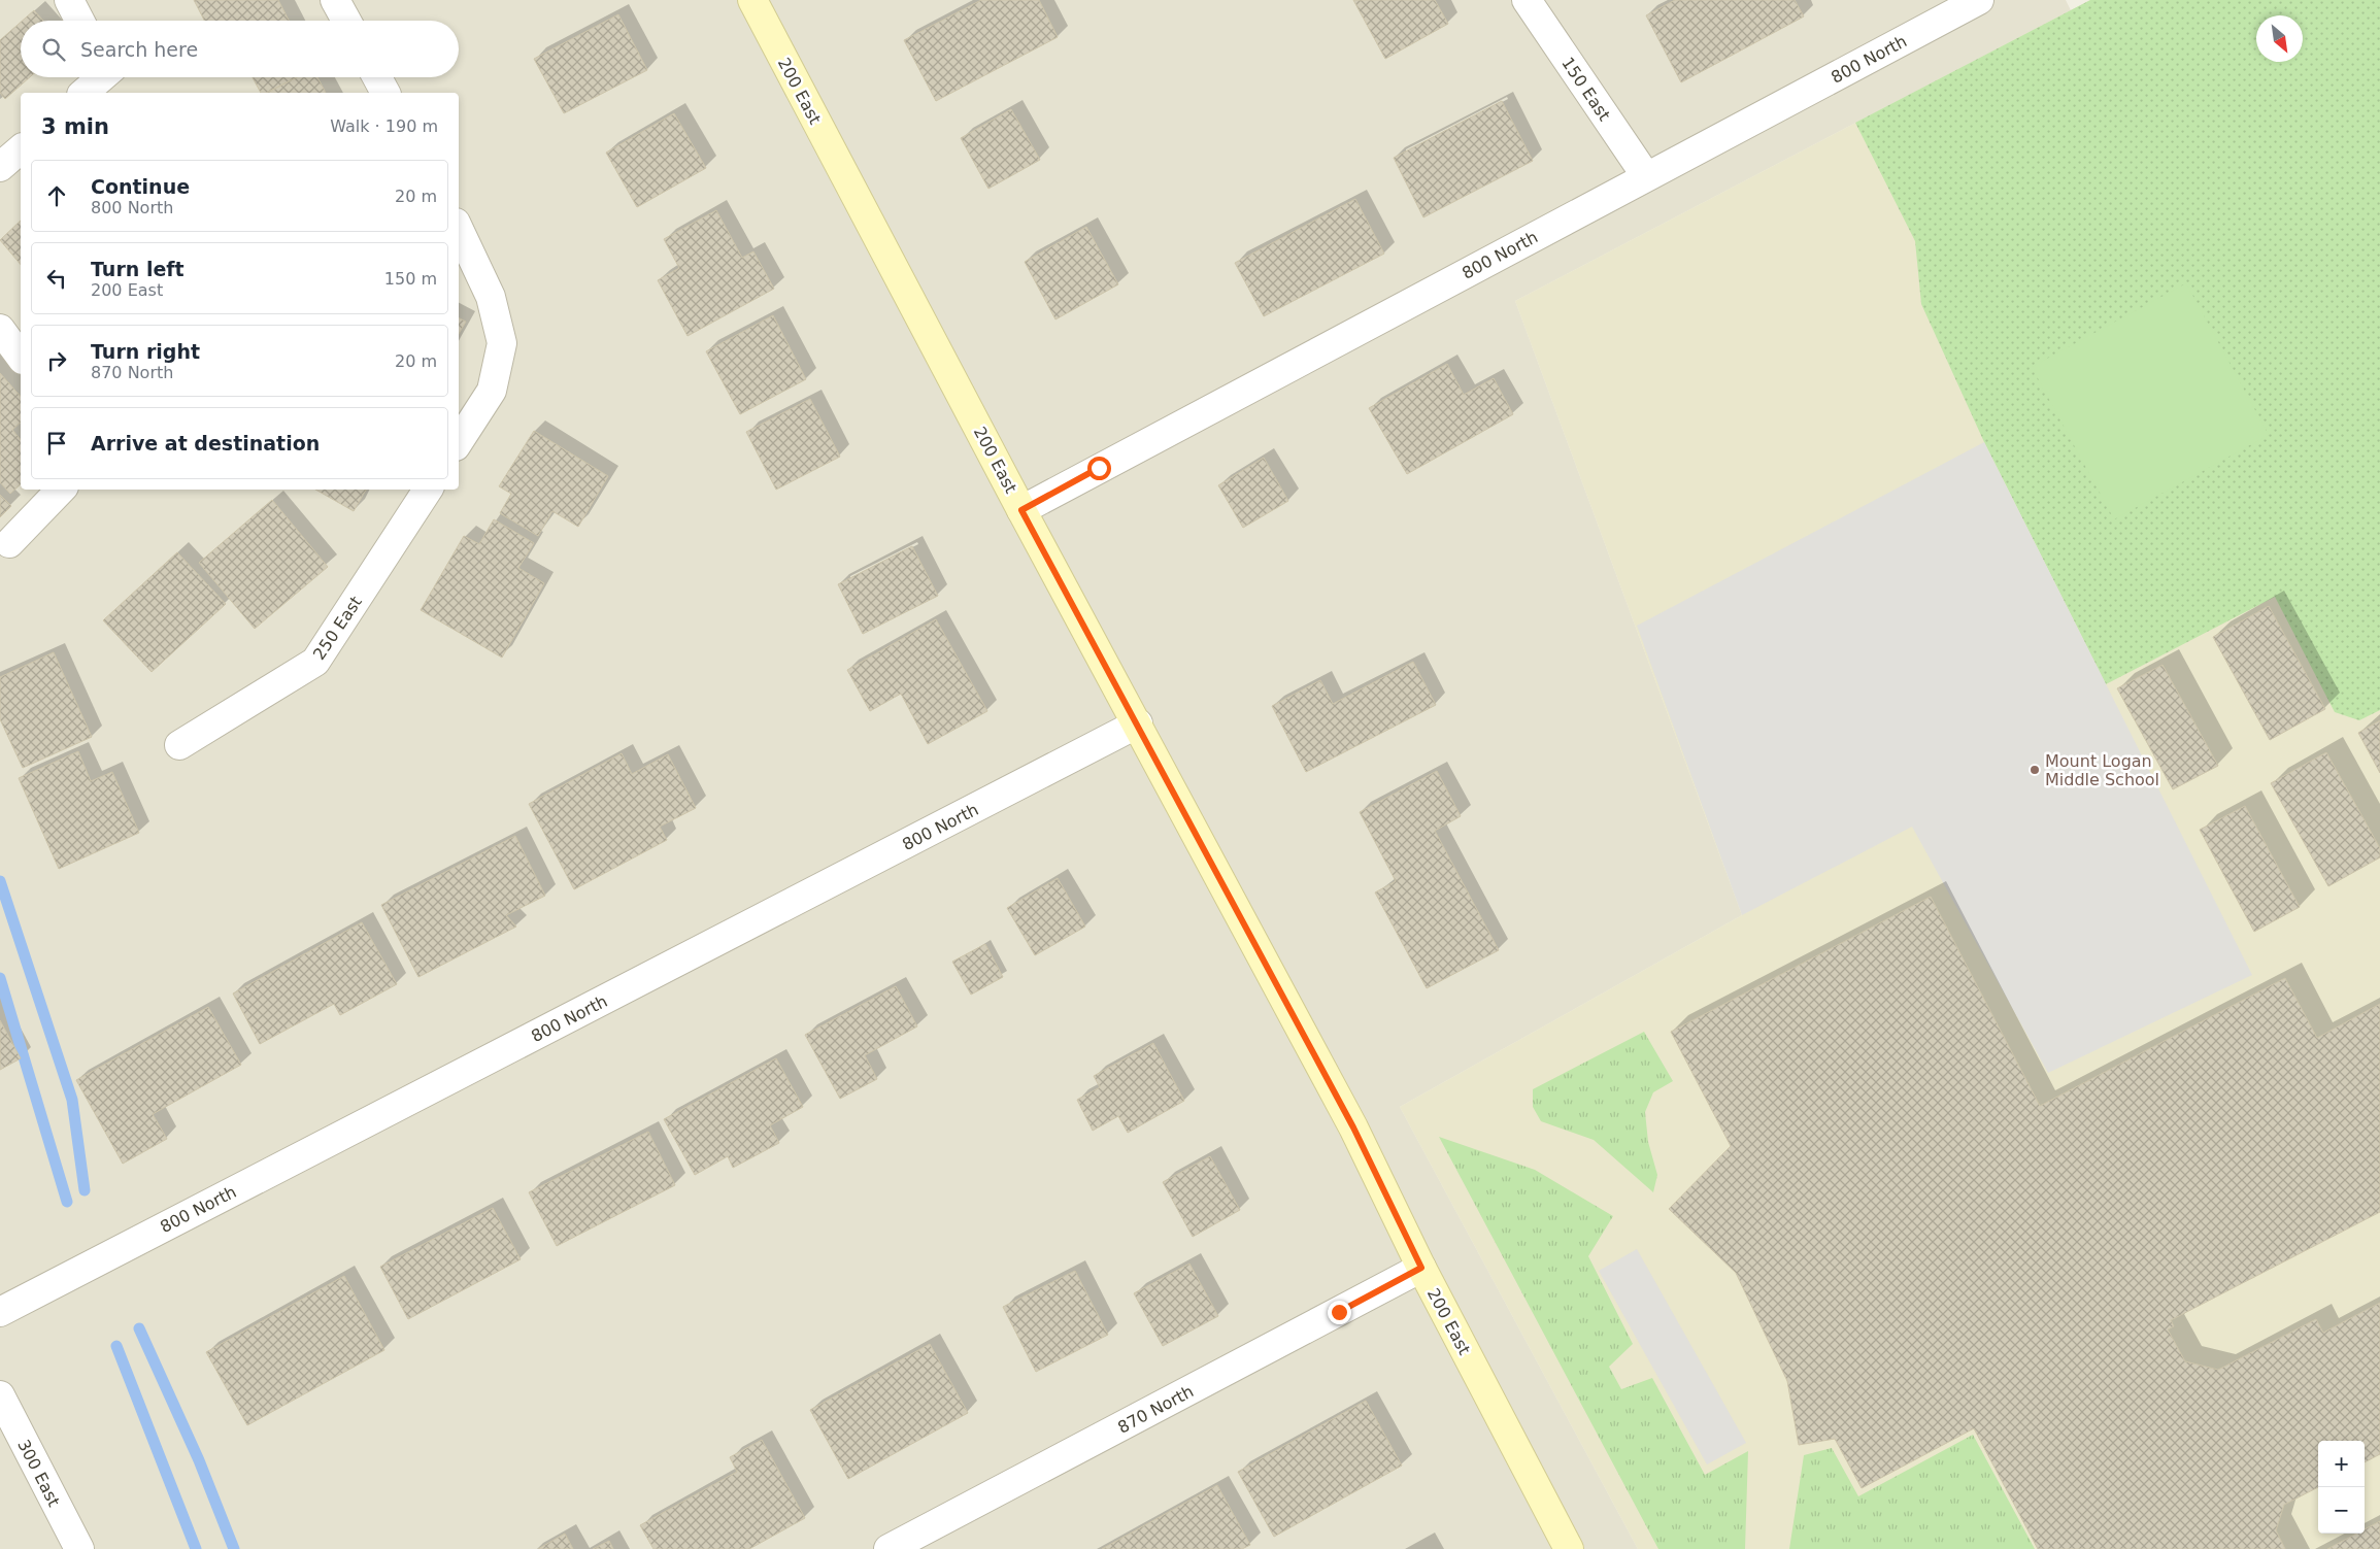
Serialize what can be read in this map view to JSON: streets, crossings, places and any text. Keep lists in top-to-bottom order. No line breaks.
{"streets":{"main road":["200 East"],"street":["800 North","150 East","250 East","870 North","300 East"]},"crossings":[["800 North","150 East"],["800 North","200 East"],["200 East","870 North"]],"places":["Mount Logan Middle School"],"north":"bottom right","page":{"search":"Search here","heading":["3 min","Walk · 190 m"],"list":[["Continue","800 North","20 m"],["Turn left","200 East","150 m"],["Turn right","870 North","20 m"],"Arrive at destination"],"map_buttons":["+","−"]}}
